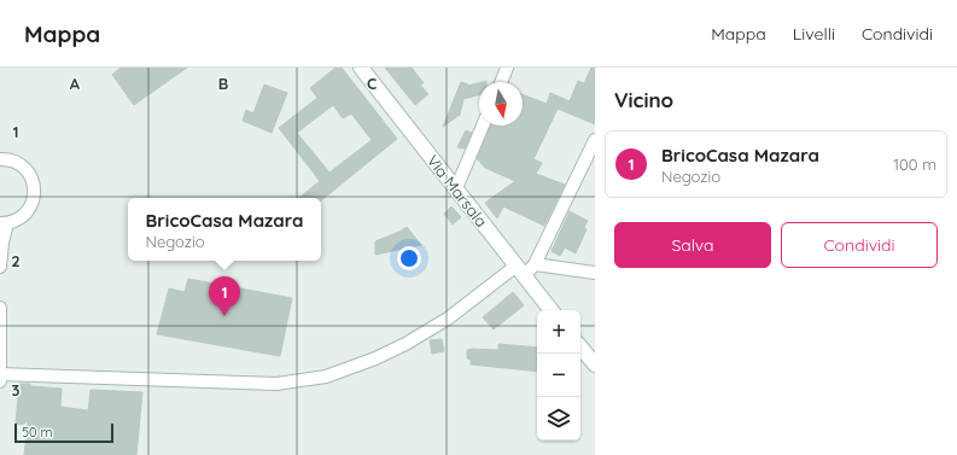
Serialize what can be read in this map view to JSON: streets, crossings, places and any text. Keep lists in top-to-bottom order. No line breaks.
{"streets":{"main road":["Via Marsala"]},"scale_bar":"50 m","north":"bottom","page":{"header":"Mappa","nav":["Mappa","Livelli","Condividi"],"heading":"Vicino","list":[{"mark":"1","name":"BricoCasa Mazara","note":"Negozio","value":"100 m"}],"popup":["BricoCasa Mazara","Negozio"],"buttons":["Salva","Condividi"],"pins":"1","map_buttons":["+","−"],"scale":"50 m"},"grid":{"columns":["A","B","C"],"rows":["1","2","3"]}}
